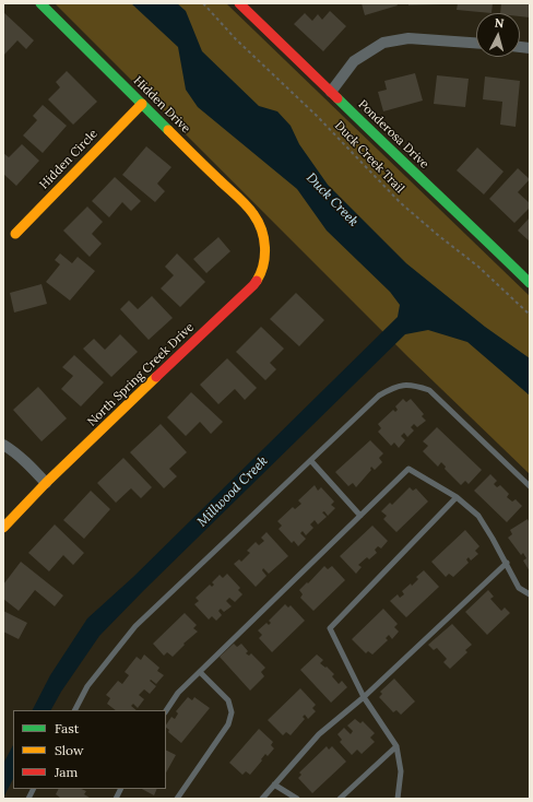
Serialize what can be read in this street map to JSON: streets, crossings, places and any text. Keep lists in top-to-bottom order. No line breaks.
{"streets":{"street":["Hidden Drive","Ponderosa Drive","Hidden Circle","North Spring Creek Drive"],"path":["Duck Creek Trail"]},"crossings":[["Hidden Drive","Hidden Circle"],["Hidden Drive","North Spring Creek Drive"]],"water":["Duck Creek","Millwood Creek"],"legend":["Fast","Slow","Jam"],"north":"top"}
